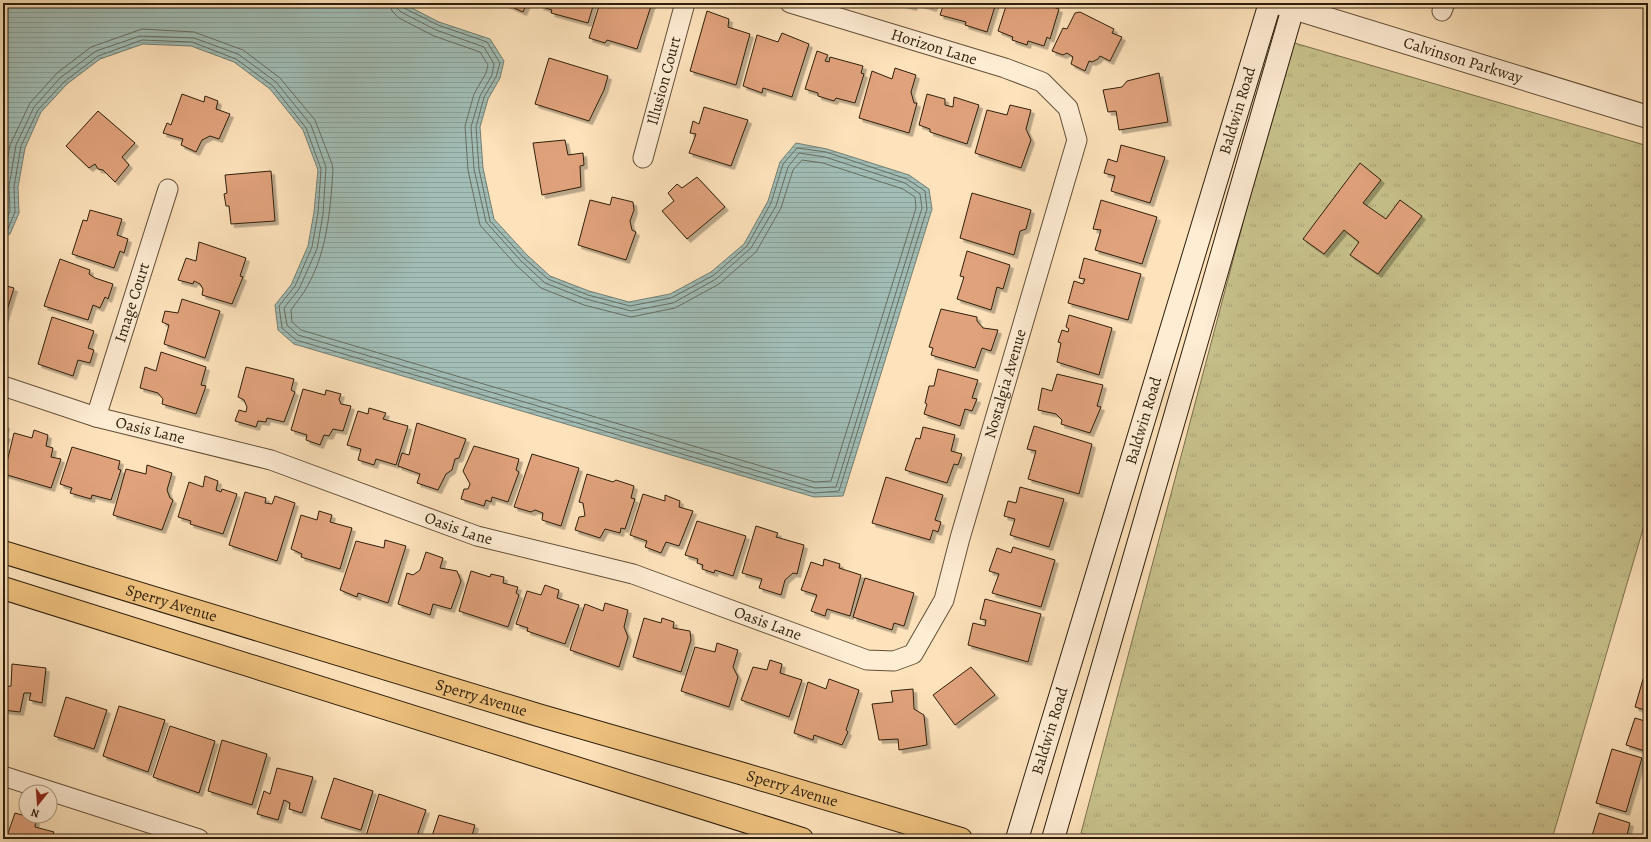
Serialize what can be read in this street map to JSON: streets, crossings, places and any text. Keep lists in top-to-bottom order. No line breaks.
{"streets":{"main road":["Calvinson Parkway","Baldwin Road","Sperry Avenue"],"street":["Horizon Lane","Illusion Court","Image Court","Nostalgia Avenue","Oasis Lane"]},"crossings":[["Horizon Lane","Nostalgia Avenue"],["Calvinson Parkway","Baldwin Road"],["Image Court","Oasis Lane"],["Nostalgia Avenue","Oasis Lane"]],"north":"bottom"}
